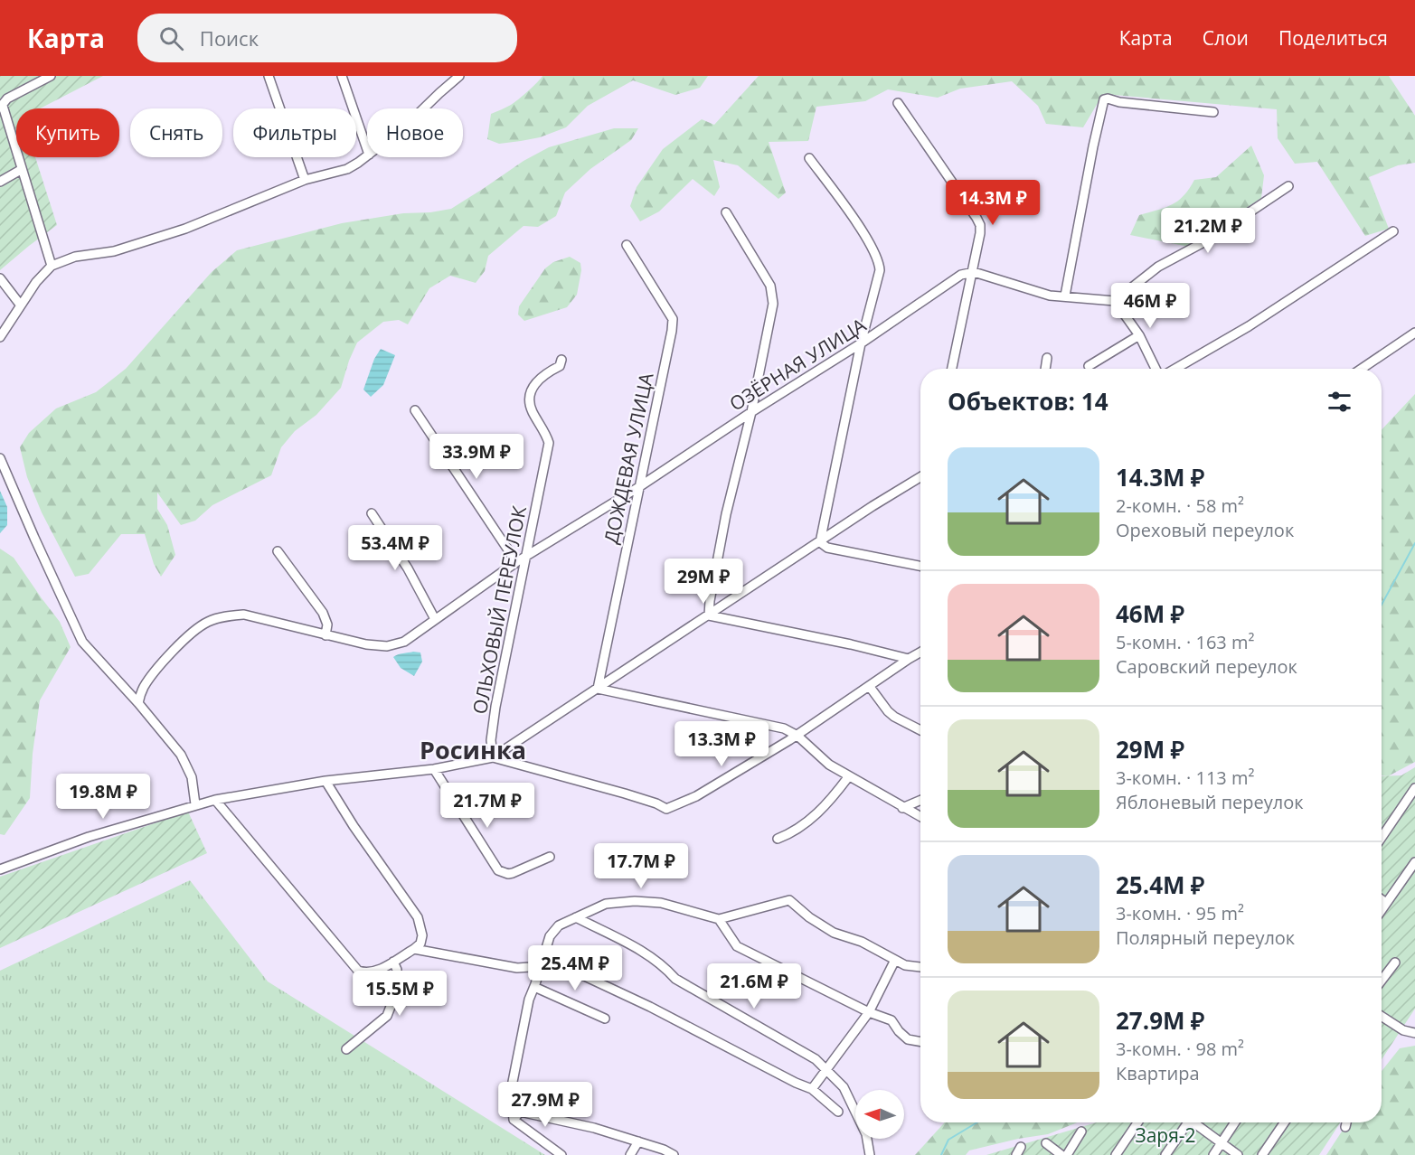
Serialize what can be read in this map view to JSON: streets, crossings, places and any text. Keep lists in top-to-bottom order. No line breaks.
{"streets":{"street":["ОЗЁРНАЯ УЛИЦА","ДОЖДЕВАЯ УЛИЦА","ОЛЬХОВЫЙ ПЕРЕУЛОК"]},"crossings":[["ОЗЁРНАЯ УЛИЦА","ДОЖДЕВАЯ УЛИЦА"],["ОЗЁРНАЯ УЛИЦА","ОЛЬХОВЫЙ ПЕРЕУЛОК"]],"districts":["Росинка"],"parks":["Заря-2"],"north":"left","page":{"header":"Карта","search":"Поиск","nav":["Карта","Слои","Поделиться"],"chip":["Купить","Снять","Фильтры","Новое"],"price":["14.3M ₽","21.2M ₽","46M ₽","33.9M ₽","53.4M ₽","29M ₽","13.3M ₽","19.8M ₽","21.7M ₽","17.7M ₽","25.4M ₽","21.6M ₽","15.5M ₽","27.9M ₽"],"heading":"Объектов: 14","list":[{"name":"14.3M ₽","note":"2-комн. · 58 m² · Ореховый переулок"},{"name":"46M ₽","note":"5-комн. · 163 m² · Саровский переулок"},{"name":"29M ₽","note":"3-комн. · 113 m² · Яблоневый переулок"},{"name":"25.4M ₽","note":"3-комн. · 95 m² · Полярный переулок"},{"name":"27.9M ₽","note":"3-комн. · 98 m² · Квартира"}]}}
